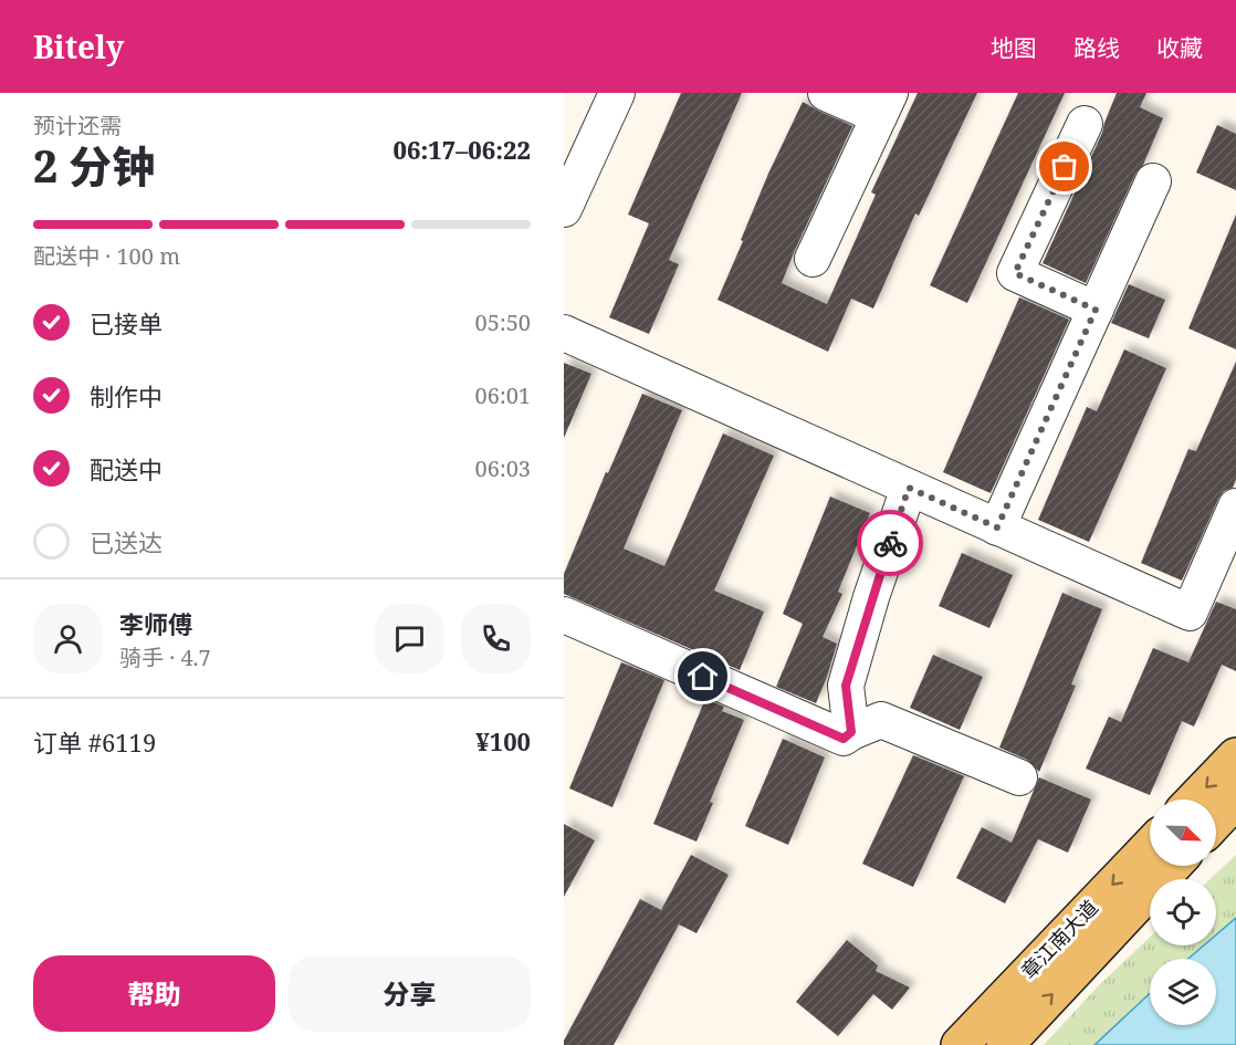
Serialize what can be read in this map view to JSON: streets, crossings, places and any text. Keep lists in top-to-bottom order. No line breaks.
{"streets":{"main road":["章江南大道"]},"north":"bottom right","page":{"header":"Bitely","nav":["地图","路线","收藏"],"heading":["2 分钟","预计还需","06:17–06:22"],"panel":["李师傅","骑手 · 4.7","订单 #6119","¥100"],"bar":"配送中 · 100 m","list":[["已接单","05:50"],["制作中","06:01"],["配送中","06:03"],"已送达"],"buttons":["帮助","分享"]}}
